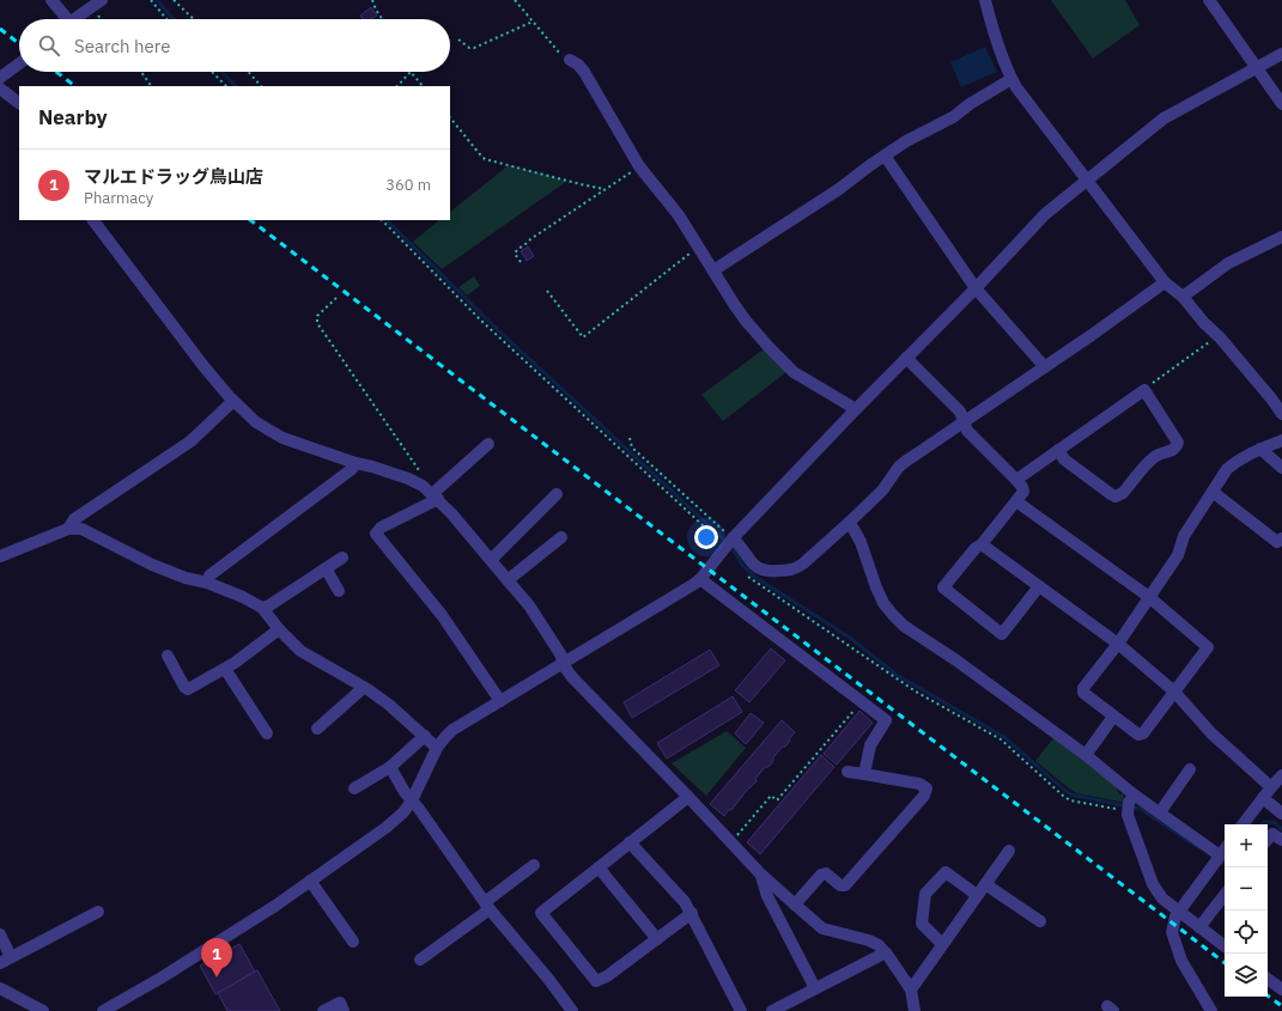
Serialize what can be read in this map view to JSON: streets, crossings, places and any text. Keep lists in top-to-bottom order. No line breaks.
{"page":{"search":"Search here","heading":"Nearby","list":[{"mark":"1","name":"マルエドラッグ鳥山店","note":"Pharmacy","value":"360 m"}],"map_buttons":["+","−"],"pins":"1"}}
